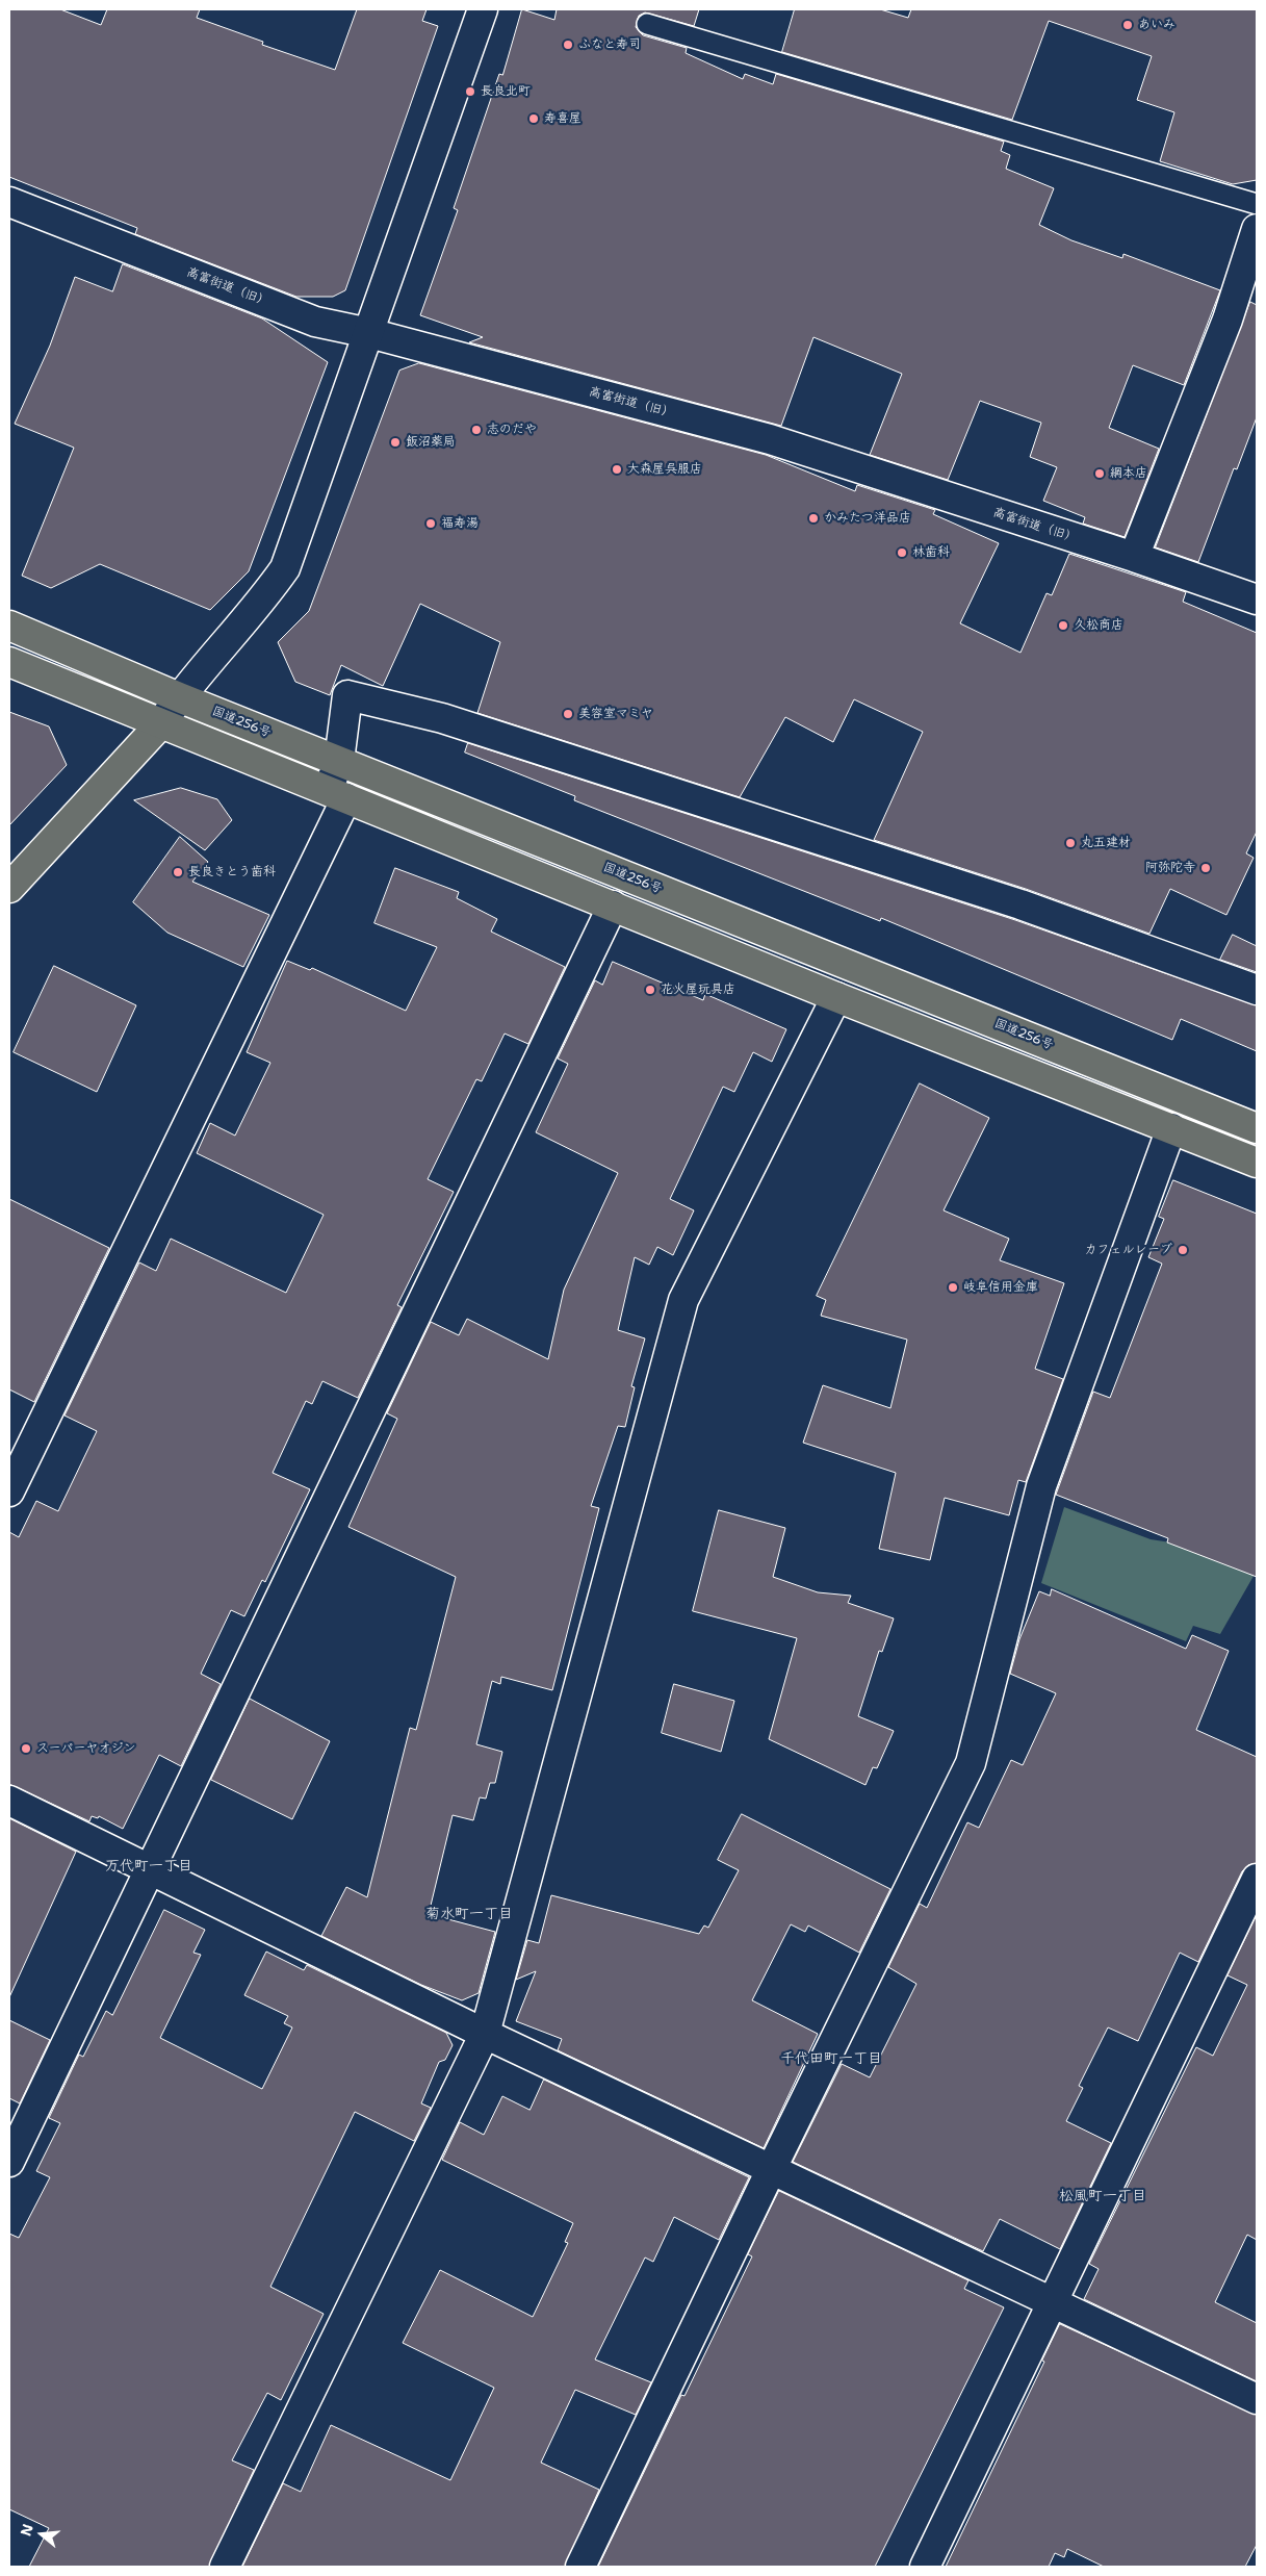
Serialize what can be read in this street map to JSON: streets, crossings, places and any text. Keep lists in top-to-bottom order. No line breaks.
{"streets":{"main road":["国道256号"],"street":["高富街道（旧）"]},"districts":["万代町一丁目","菊水町一丁目","千代田町一丁目","松風町一丁目"],"places":["あいみ","ふなと寿司","長良北町","寿喜屋","志のだや","飯沼薬局","大森屋呉服店","綱本店","かみたつ洋品店","福寿湯","林歯科","久松商店","美容室マミヤ","丸五建材","阿弥陀寺","長良きとう歯科","花火屋玩具店","カフェルレーブ","岐阜信用金庫","スーパーヤオジン"],"north":"left"}
